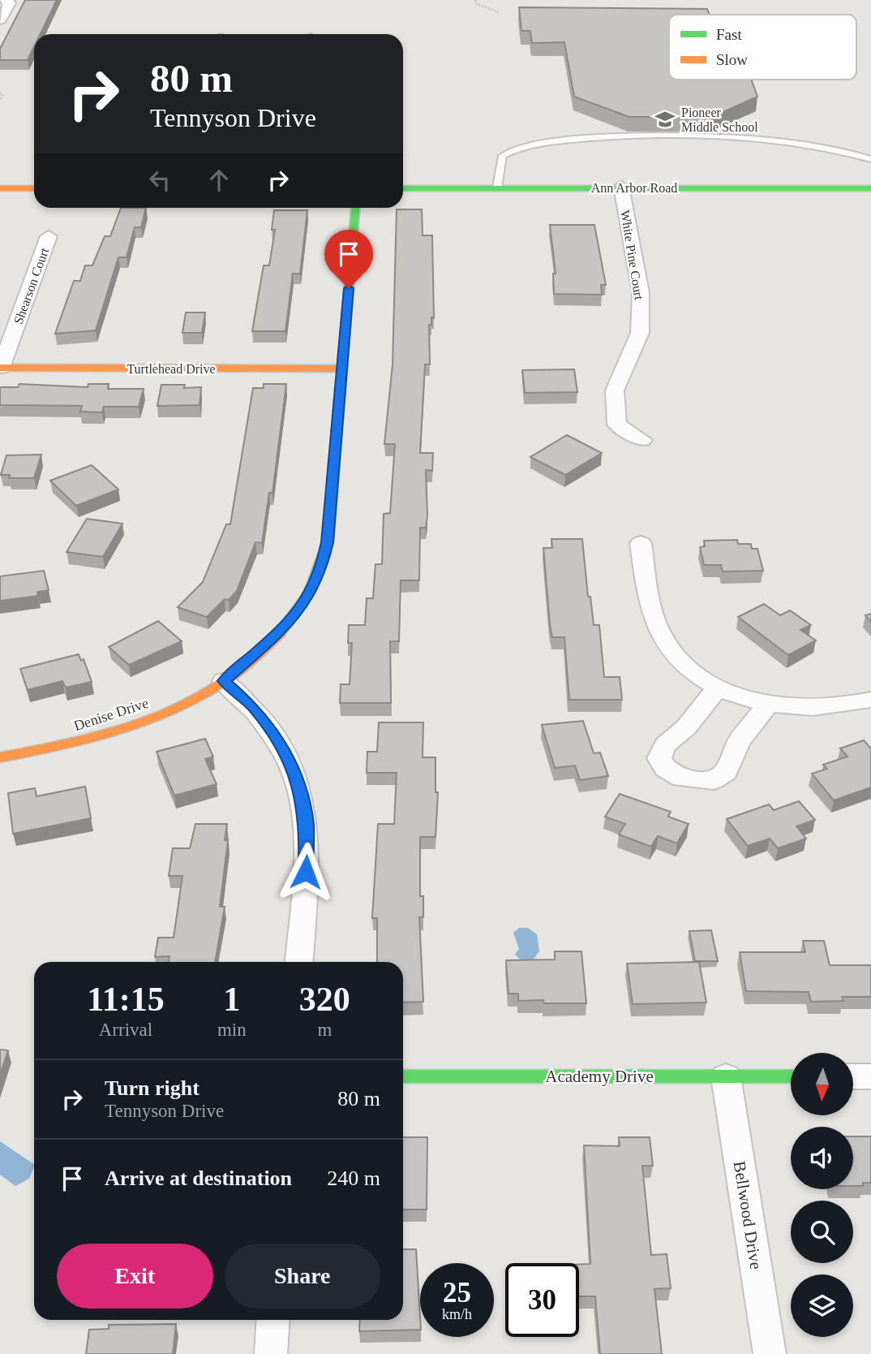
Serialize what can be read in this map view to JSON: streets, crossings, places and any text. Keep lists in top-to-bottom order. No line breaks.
{"streets":{"street":["Ann Arbor Road","White Pine Court","Shearson Court","Turtlehead Drive","Denise Drive","Academy Drive","Bellwood Drive"]},"crossings":[["Ann Arbor Road","White Pine Court"],["Shearson Court","Turtlehead Drive"],["Turtlehead Drive","Denise Drive"],["Academy Drive","Bellwood Drive"]],"places":{"school or university":["Pioneer Middle School"]},"legend":["Fast","Slow"],"north":"bottom","page":{"turn":["80 m","Tennyson Drive"],"eta":["11:15","Arrival","1","min","320","m"],"list":[{"name":"Turn right","note":"Tennyson Drive","value":"80 m"},{"name":"Arrive at destination","value":"240 m"}],"buttons":["Exit","Share"],"speed":"25 km/h","limit":"30"}}
